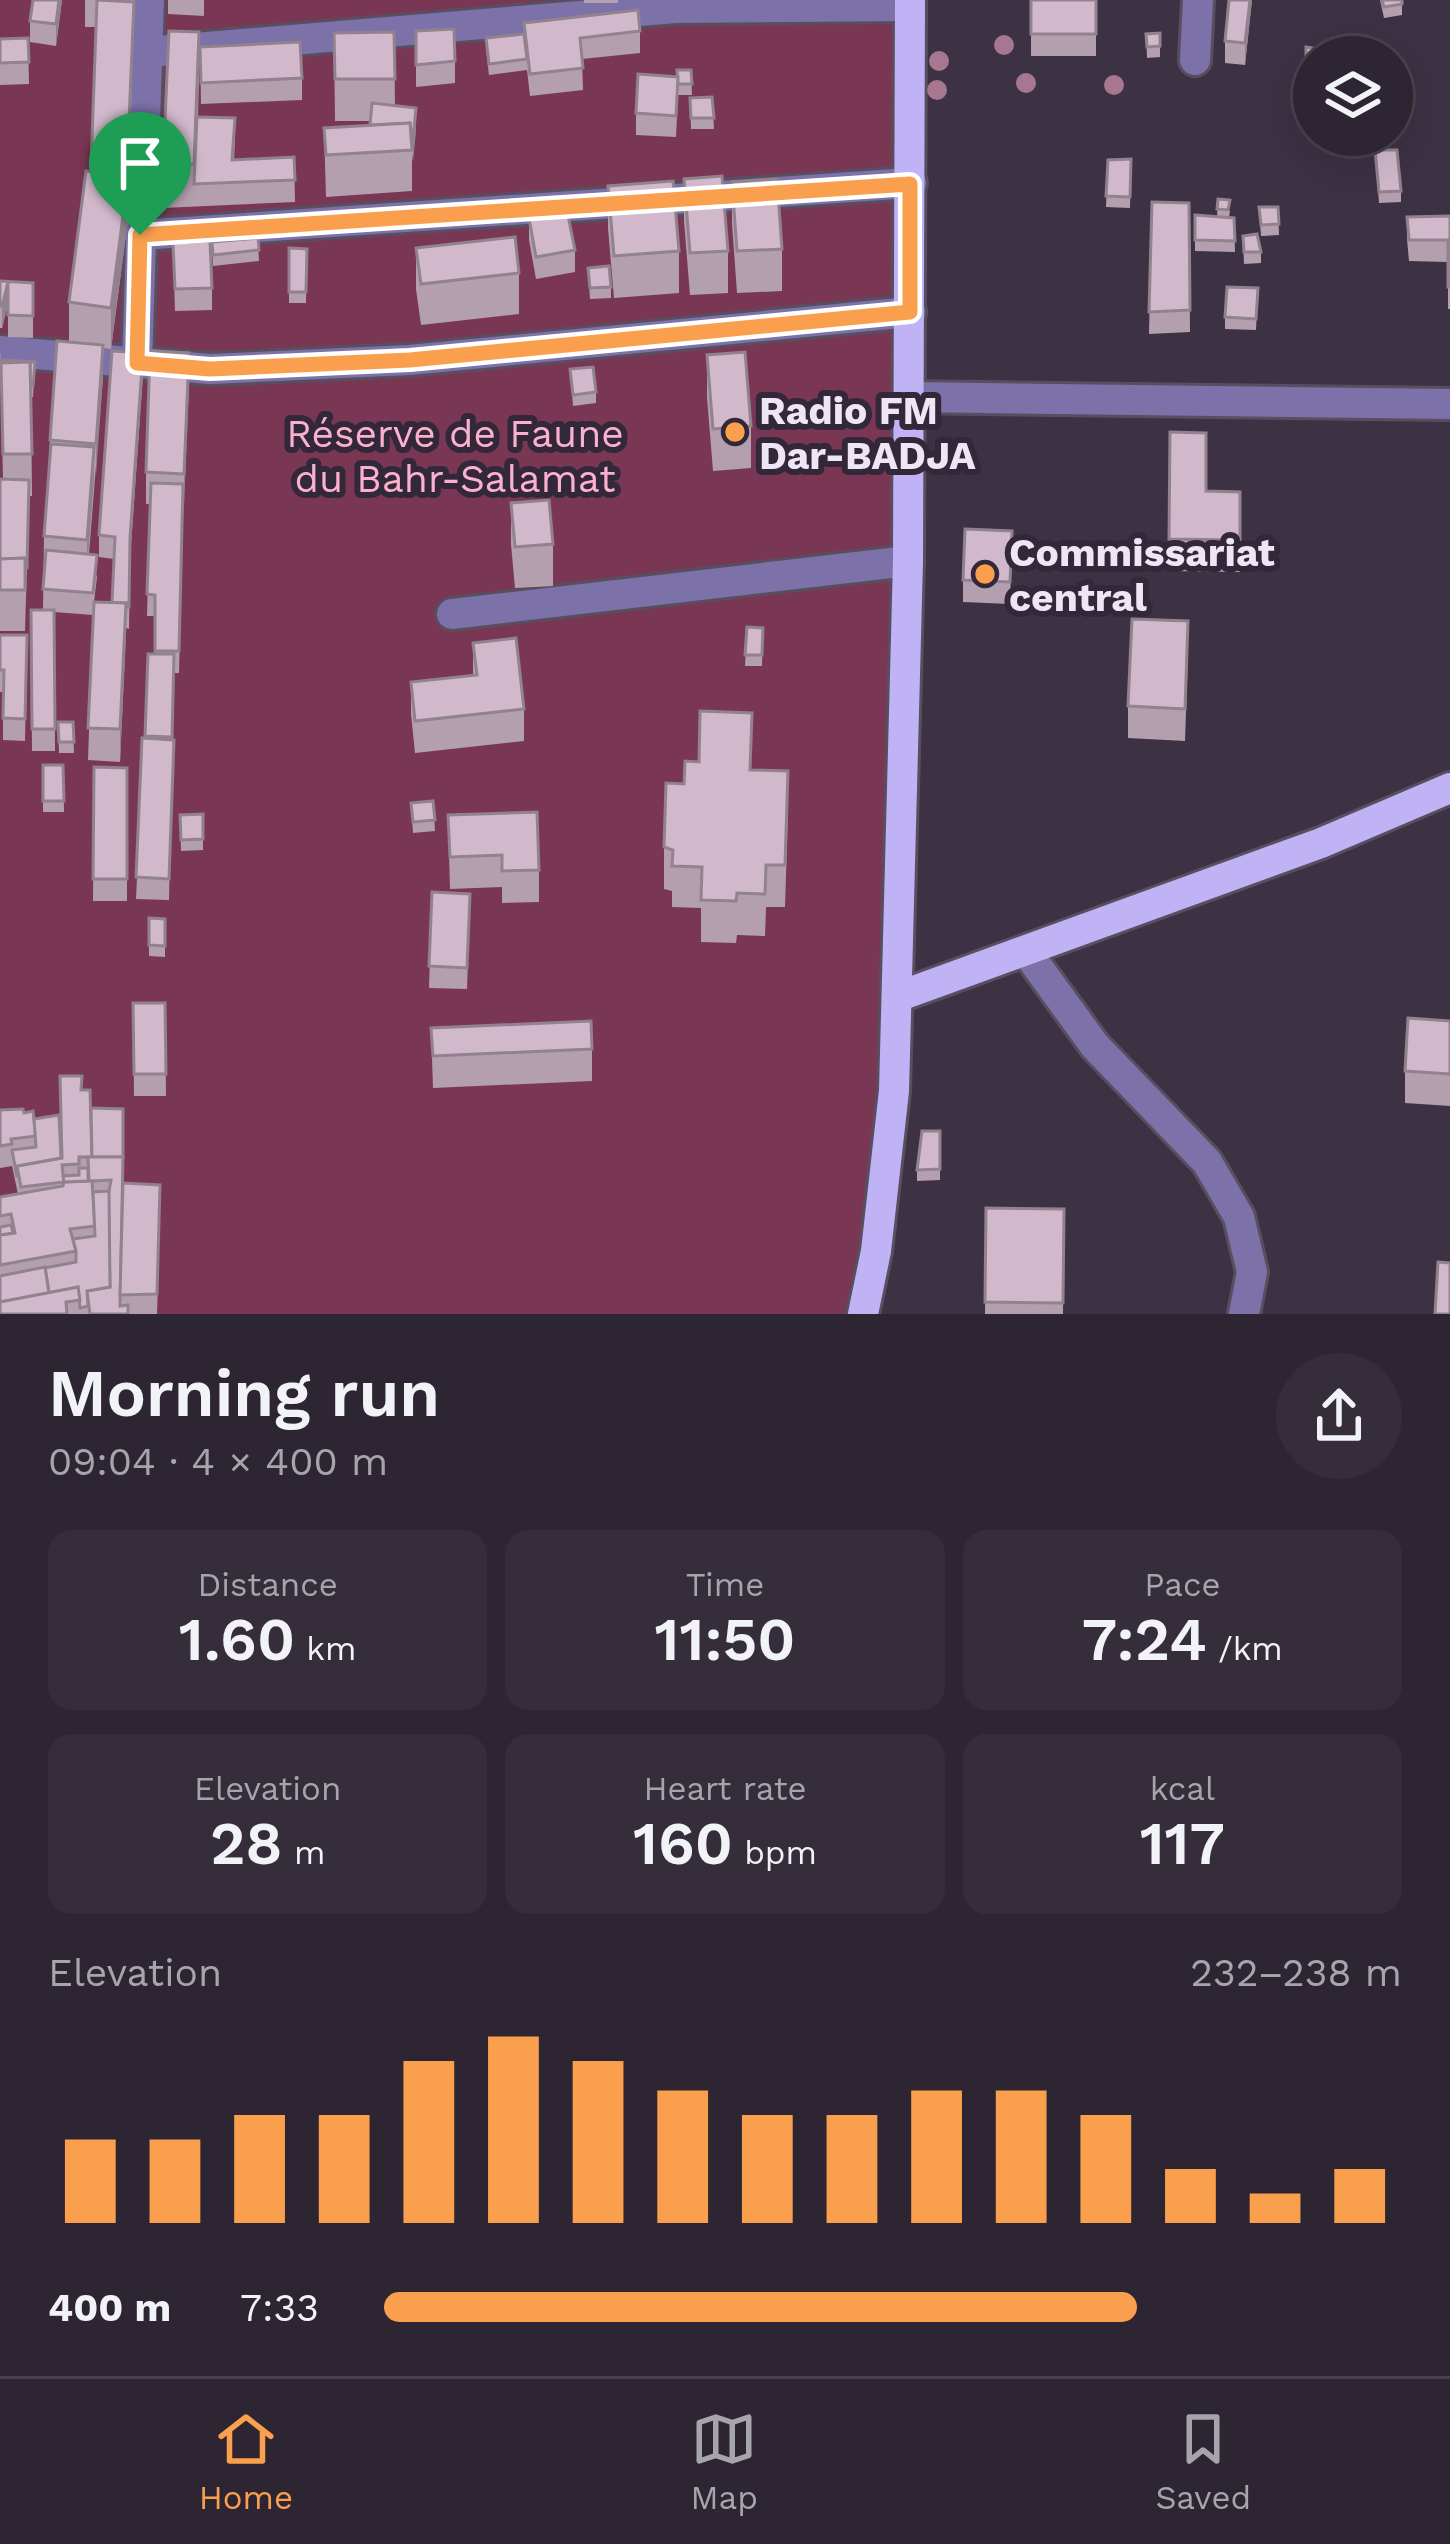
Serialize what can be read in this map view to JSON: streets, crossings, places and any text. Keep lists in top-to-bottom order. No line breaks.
{"parks":["Réserve de Faune du Bahr-Salamat"],"places":["Radio FM Dar-BADJA","Commissariat central"],"page":{"heading":["Morning run","09:04 · 4 × 400 m"],"stats":[["Distance","1.60 km"],["Time","11:50"],["Pace","7:24 /km"],["Elevation","28 m"],["Heart rate","160 bpm"],["kcal","117"]],"chart":["Elevation","232–238 m"],"list":[{"name":"400 m","note":"7:33"}],"tabs":["Home","Map","Saved"]}}
